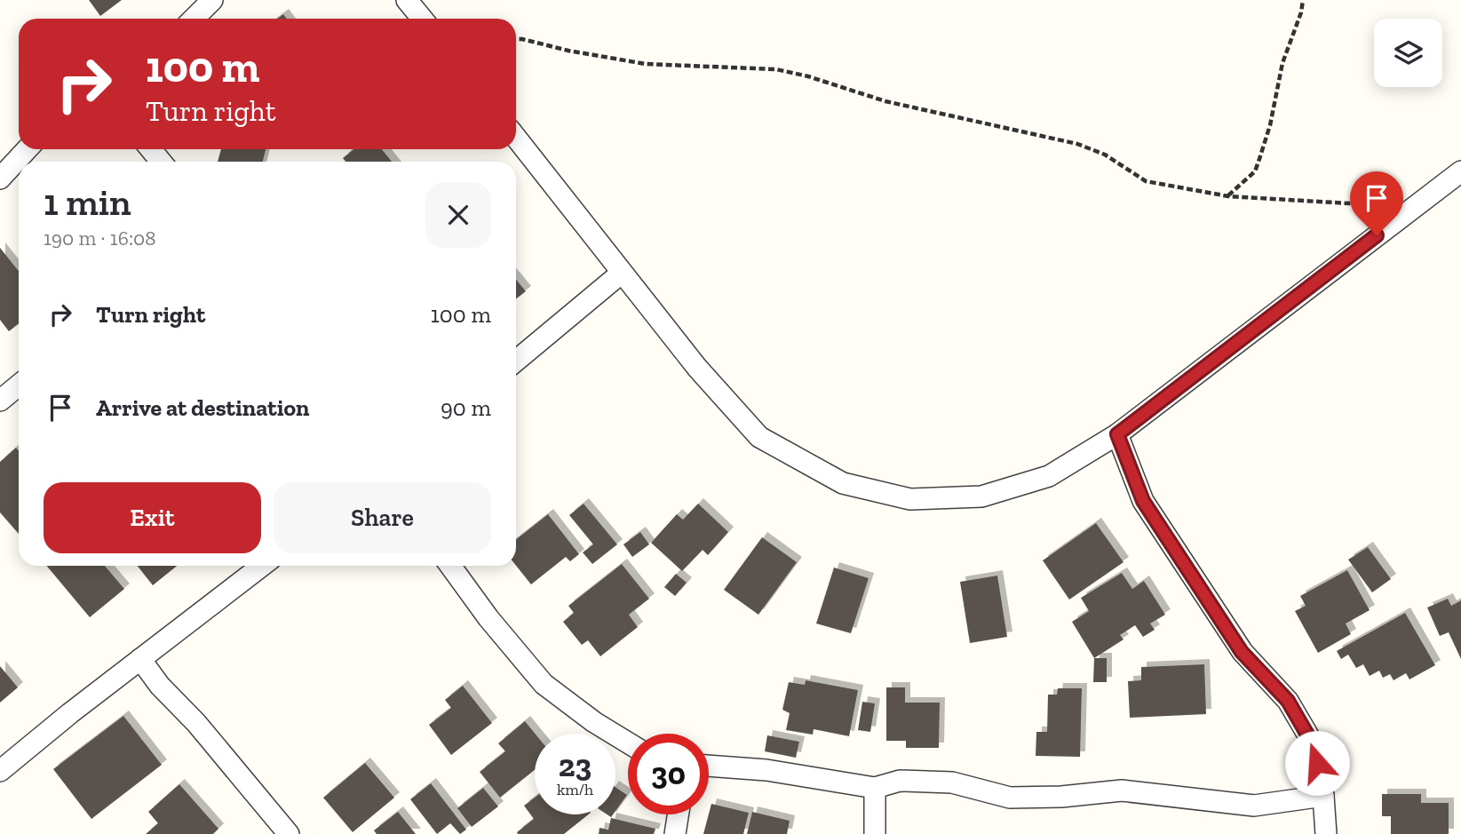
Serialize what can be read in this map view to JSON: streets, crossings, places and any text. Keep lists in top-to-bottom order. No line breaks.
{"page":{"turn":["100 m","Turn right"],"heading":["1 min","190 m · 16:08"],"list":[{"name":"Turn right","value":"100 m"},{"name":"Arrive at destination","value":"90 m"}],"buttons":["Exit","Share"],"speed":"23 km/h","limit":"30"}}
